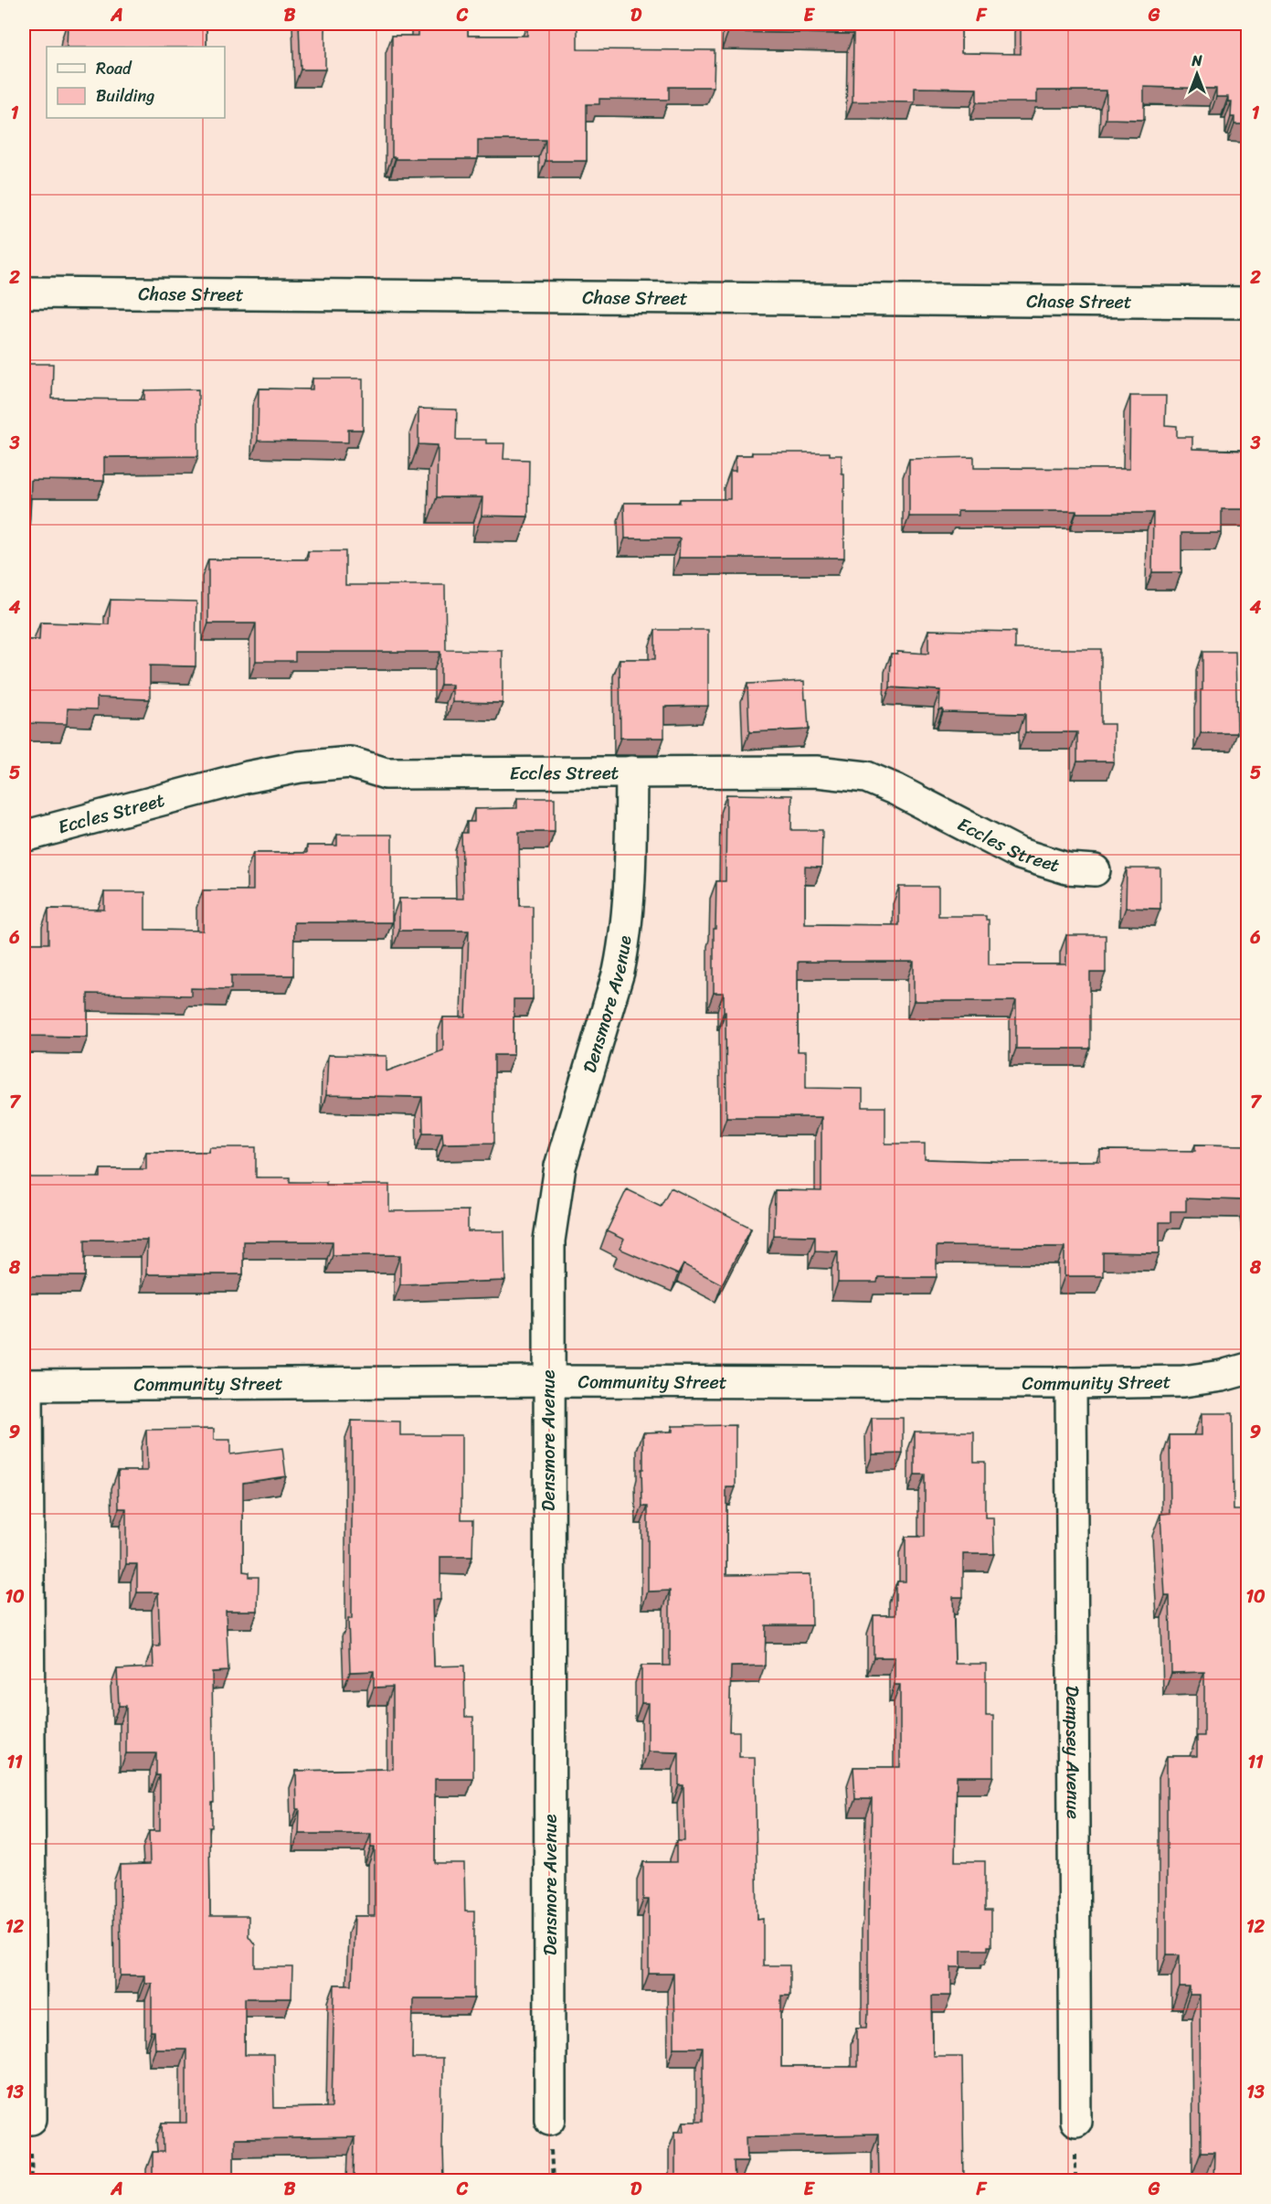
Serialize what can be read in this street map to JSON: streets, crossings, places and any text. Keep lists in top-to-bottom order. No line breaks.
{"streets":{"street":["Chase Street","Eccles Street","Densmore Avenue","Community Street","Dempsey Avenue"]},"crossings":[["Eccles Street","Densmore Avenue"],["Densmore Avenue","Community Street"],["Community Street","Dempsey Avenue"]],"legend":["Road","Building"],"north":"top","grid":{"columns":["A","B","C","D","E","F","G"],"rows":["1","2","3","4","5","6","7","8","9","10","11","12","13"]}}
